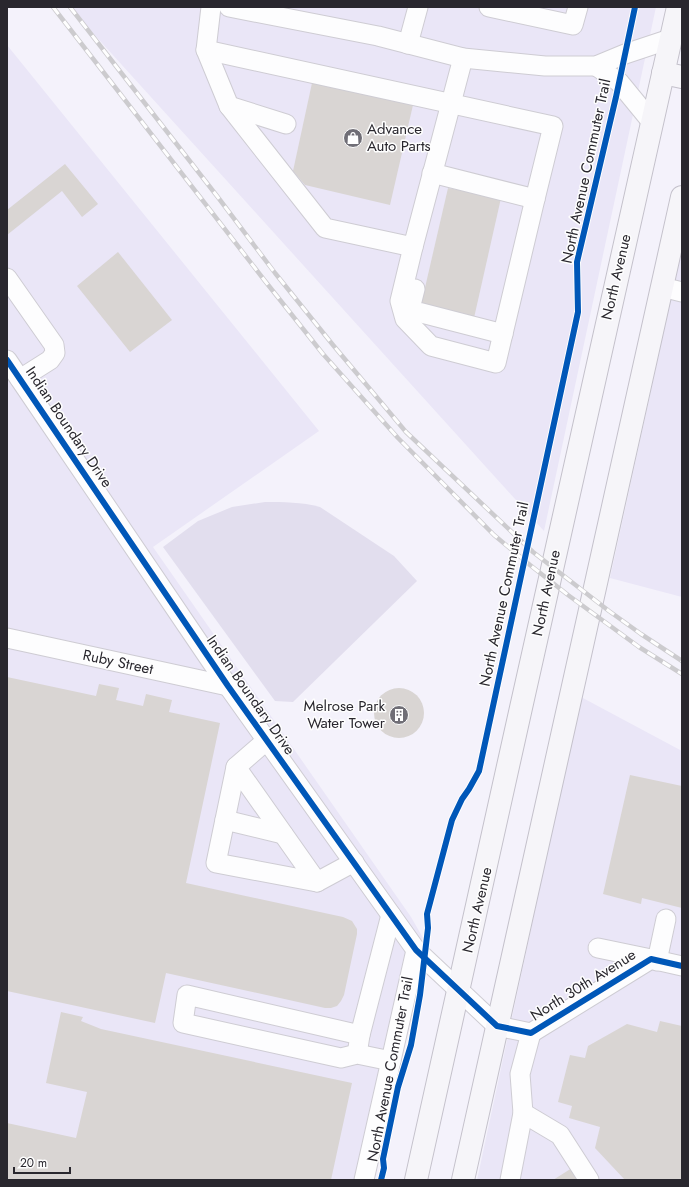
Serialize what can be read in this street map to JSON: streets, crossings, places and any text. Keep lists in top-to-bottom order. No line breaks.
{"streets":{"main road":["North Avenue"],"street":["Indian Boundary Drive","Ruby Street","North 30th Avenue"],"cycle path":["North Avenue Commuter Trail"]},"crossings":[["North Avenue","Indian Boundary Drive"],["Indian Boundary Drive","Ruby Street"],["Indian Boundary Drive","North 30th Avenue"]],"places":{"shop":["Advance Auto Parts"],"building":["Melrose Park Water Tower"]},"scale_bar":"20 m"}
